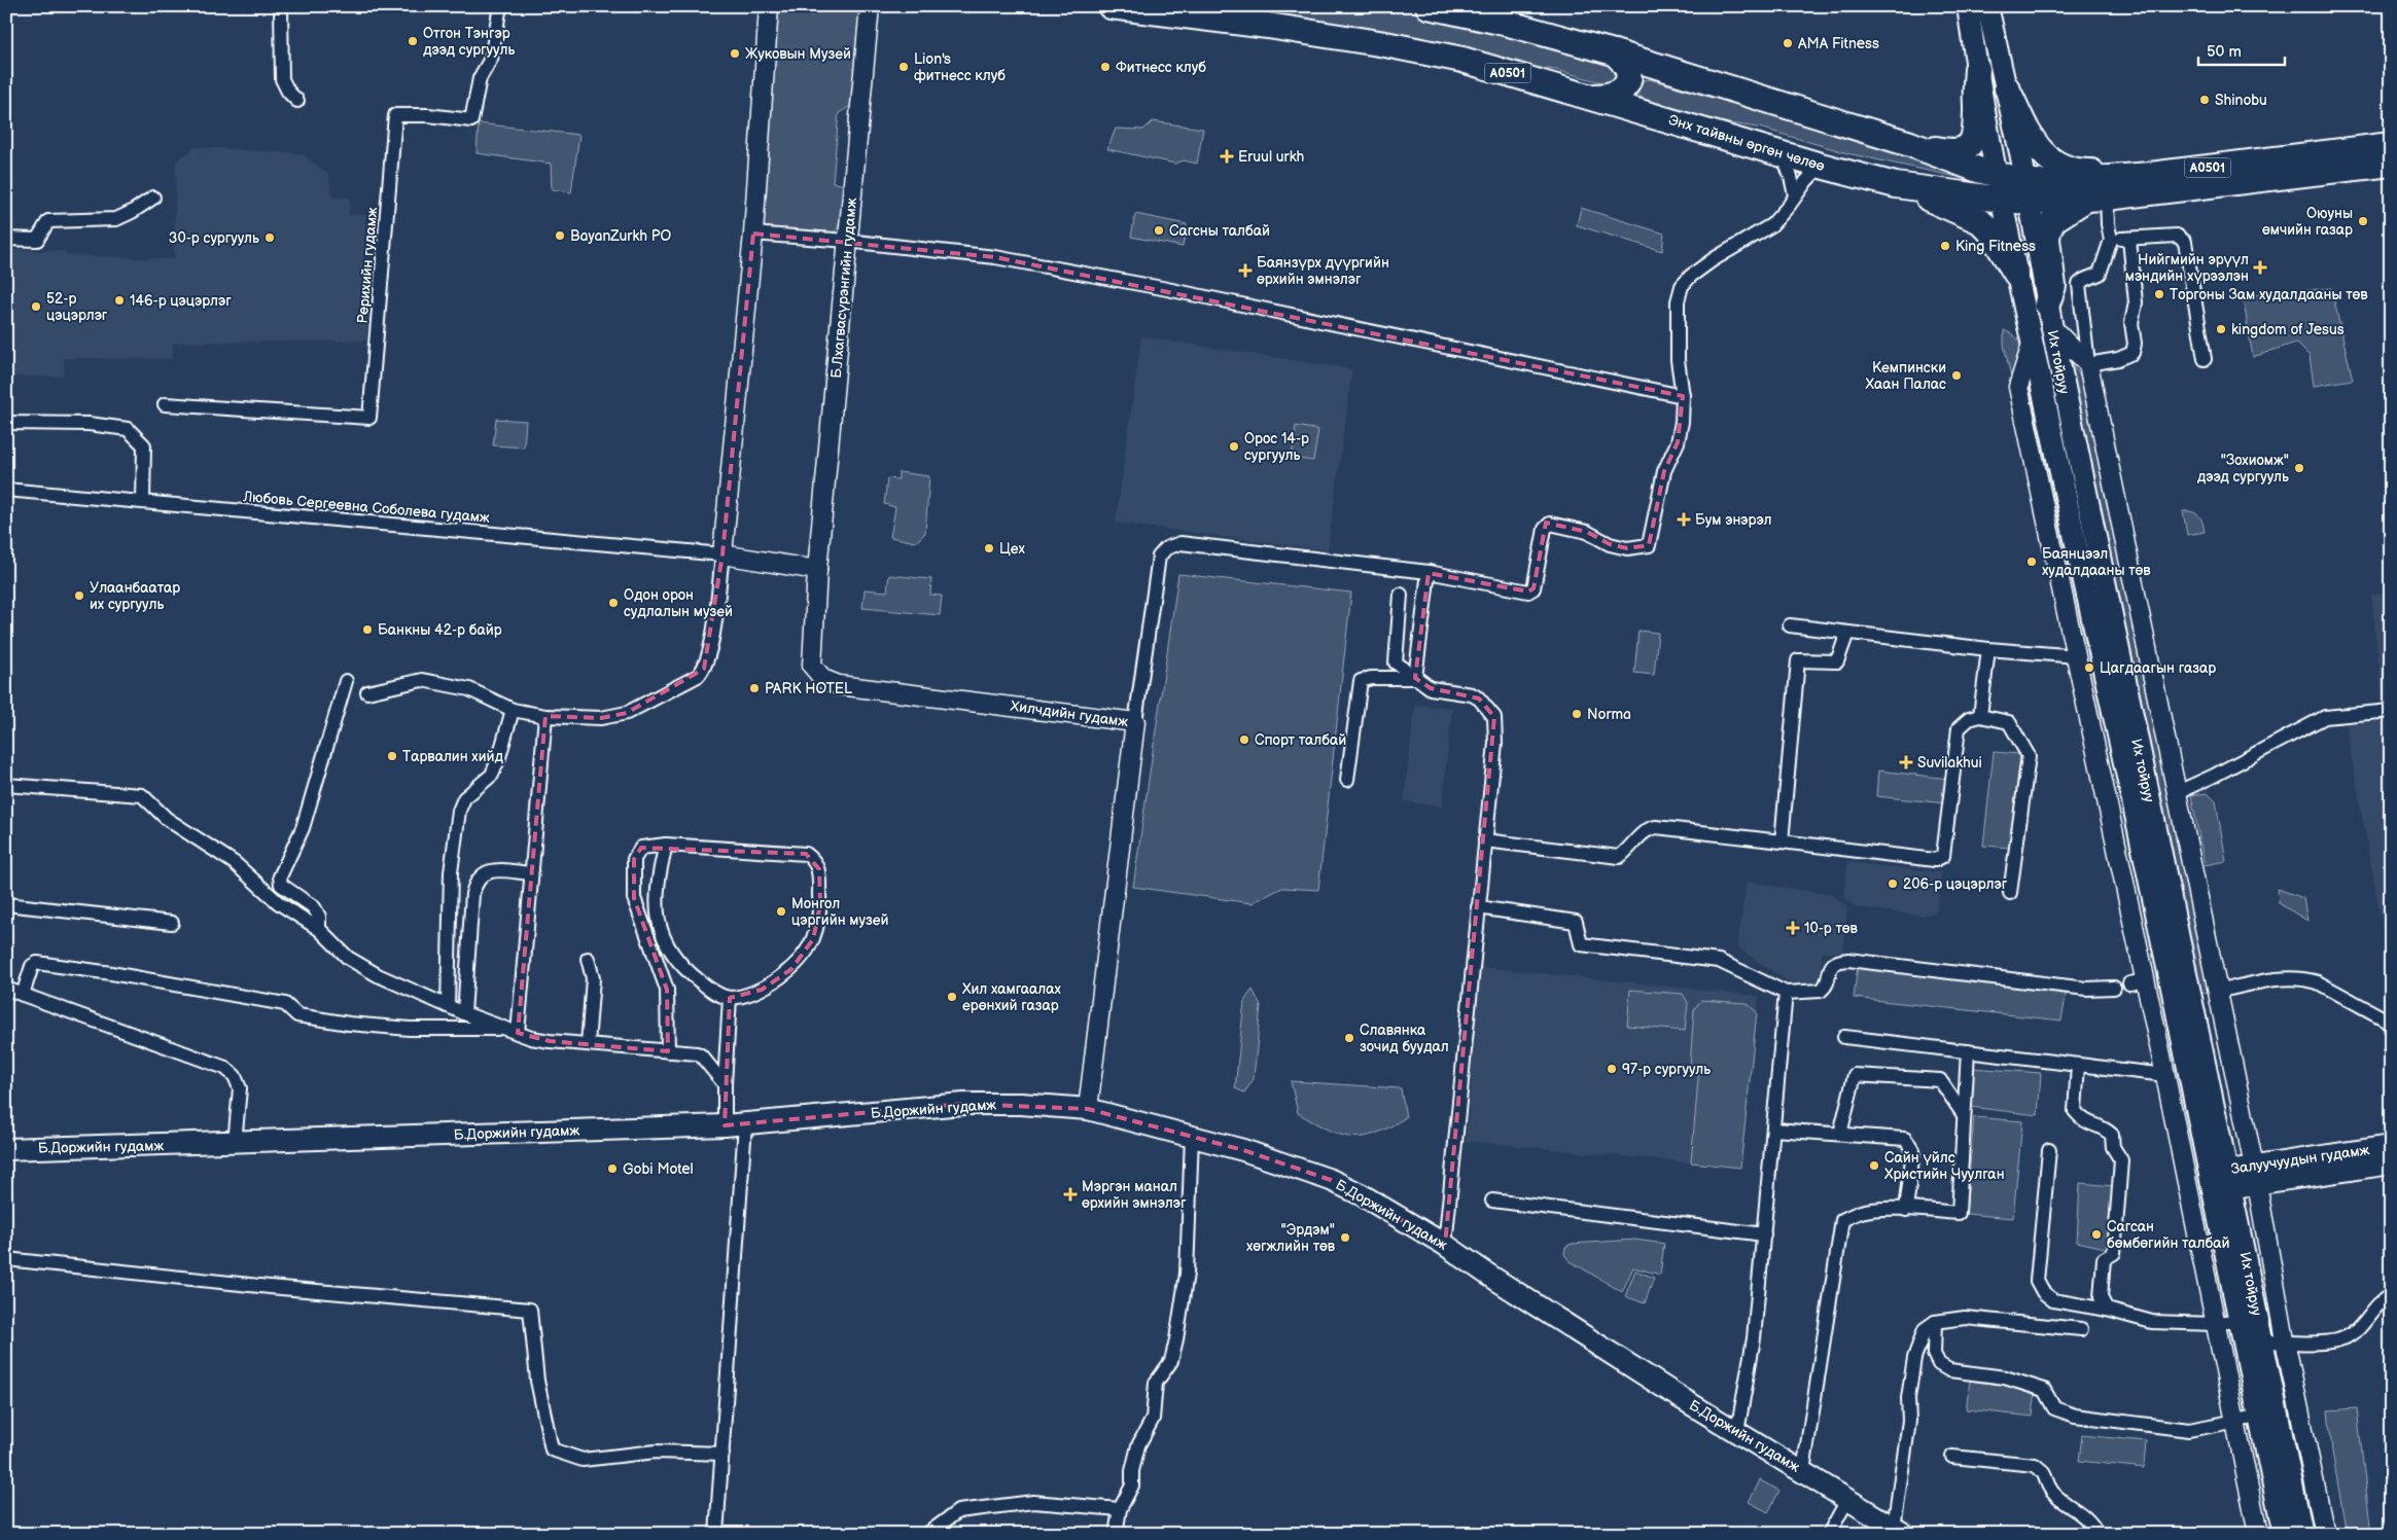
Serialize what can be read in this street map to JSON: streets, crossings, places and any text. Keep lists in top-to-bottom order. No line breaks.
{"streets":{"highway":["A0501","Энх тайвны өргөн чөлөө"],"main road":["Их тойруу","Б.Доржийн гудамж","Залуучуудын гудамж"],"street":["Рерихийн гудамж","Б.Лхагвасүрэнгийн гудамж","Любовь Сергеевна Соболева гудамж","Хилчдийн гудамж"]},"crossings":[["Энх тайвны өргөн чөлөө","Их тойруу"],["Б.Лхагвасүрэнгийн гудамж","Хилчдийн гудамж"],["Их тойруу","Залуучуудын гудамж"],["Хилчдийн гудамж","Б.Доржийн гудамж"]],"places":{"other":["Отгон Тэнгэр дээд сургууль","AMA Fitness","Жуковын Музей","Lion's фитнесс клуб","Фитнесс клуб","Shinobu","Оюуны өмчийн газар","Сагсны талбай","BayanZurkh PO","30-р сургууль","King Fitness","Торгоны Зам худалдааны төв","146-р цэцэрлэг","52-р цэцэрлэг","kingdom of Jesus","Кемпински Хаан Палас","Орос 14-р сургууль","\"Зохиомж\" дээд сургууль","Цех","Баянцээл худалдааны төв","Улаанбаатар их сургууль","Одон орон судлалын музей","Банкны 42-р байр","Цагдаагын газар","PARK HOTEL","Norma","Спорт талбай","Тарвалин хийд","206-р цэцэрлэг","Монгол цэргийн музей","Хил хамгаалах ерөнхий газар","Славянка зочид буудал","97-р сургууль","Сайн үйлс Христийн Чуулган","Gobi Motel","Сагсан бөмбөгийн талбай","\"Эрдэм\" хөгжлийн төв"],"health":["Eruul urkh","Нийгмийн эрүүл мэндийн хүрээлэн","Баянзүрх дүүргийн өрхийн эмнэлэг","Бум энэрэл","Suvilakhui","10-р төв","Мэргэн манал өрхийн эмнэлэг"]},"scale_bar":"50 m"}
